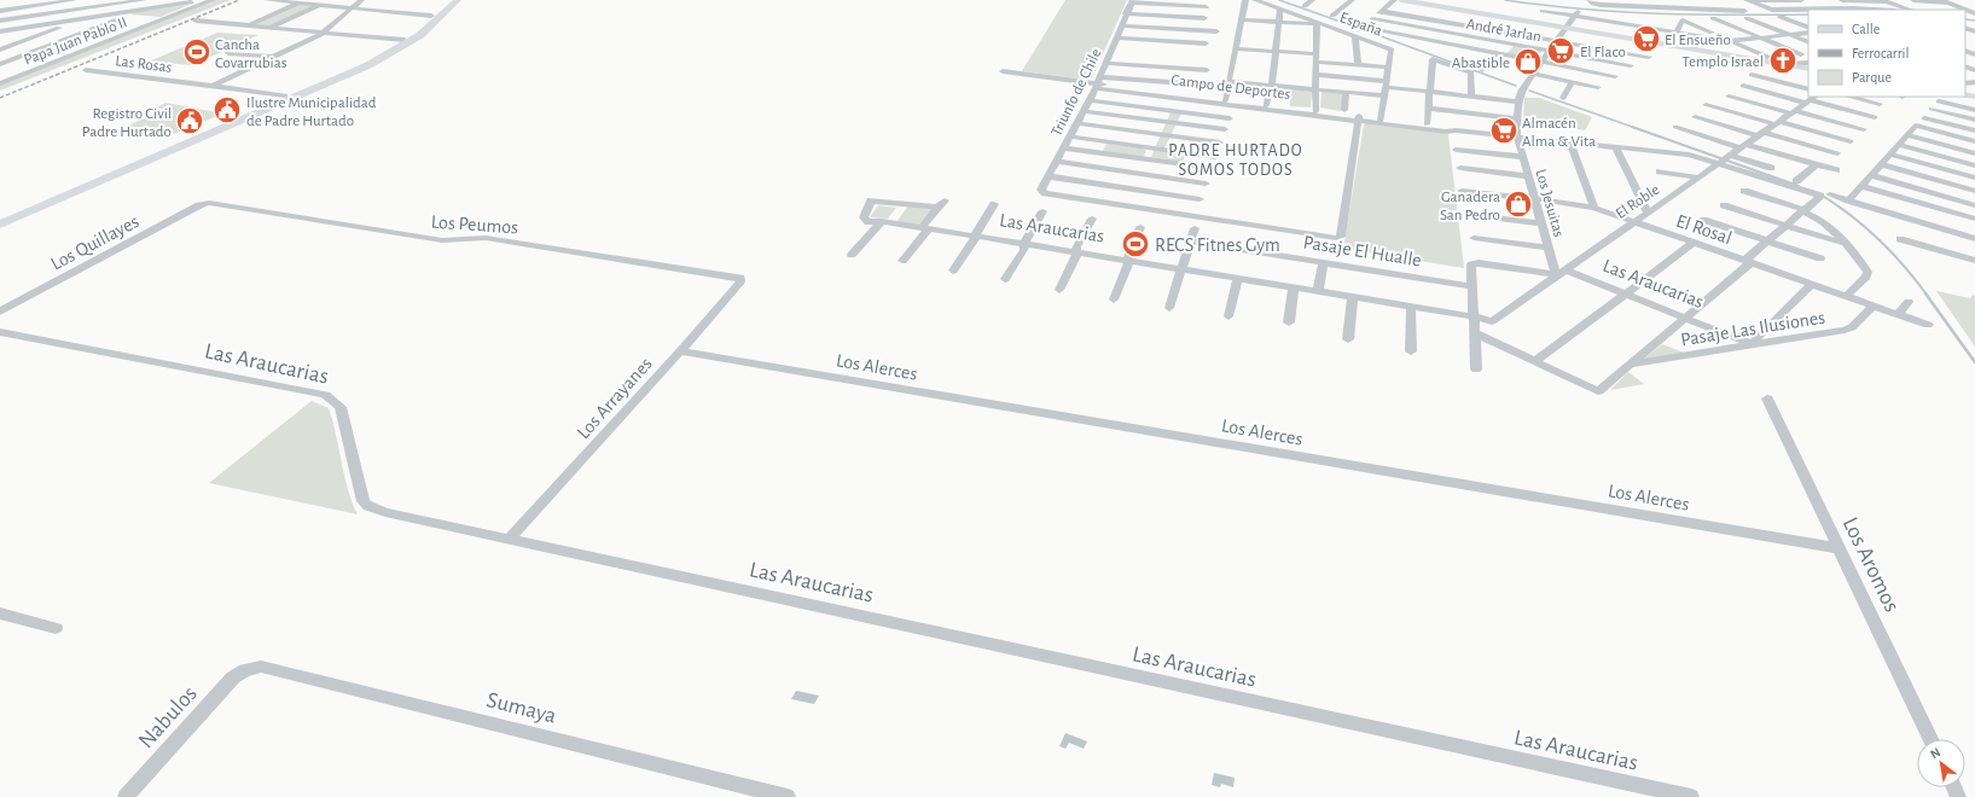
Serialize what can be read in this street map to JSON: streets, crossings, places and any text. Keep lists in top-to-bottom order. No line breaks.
{"streets":{"street":["España","André Jarlan","Papa Juan Pablo II","Las Rosas","Campo de Deportes","Triunfo de Chile","El Roble","Los Jesuitas","Los Peumos","Las Araucarias","El Rosal","Los Quillayes","Pasaje El Hualle","Pasaje Las Ilusiones","Los Alerces","Los Arrayanes","Los Aromos","Sumaya","Nabulos"]},"crossings":[["España","Campo de Deportes"],["André Jarlan","Los Jesuitas"],["Campo de Deportes","Triunfo de Chile"],["Campo de Deportes","El Roble"],["Campo de Deportes","Los Jesuitas"],["El Roble","Los Jesuitas"],["El Roble","Las Araucarias"],["El Roble","El Rosal"],["Los Jesuitas","Las Araucarias"],["Los Jesuitas","El Rosal"],["Los Peumos","Los Quillayes"],["Los Peumos","Los Arrayanes"],["Las Araucarias","Pasaje El Hualle"],["Las Araucarias","Pasaje Las Ilusiones"],["Las Araucarias","Los Arrayanes"],["El Rosal","Pasaje Las Ilusiones"],["Los Alerces","Los Arrayanes"],["Los Alerces","Los Aromos"],["Sumaya","Nabulos"]],"districts":["PADRE HURTADO SOMOS TODOS"],"places":{"supermarket":["El Ensueño","El Flaco","Almacén Alma & Vita"],"sports":["Cancha Covarrubias","RECS Fitnes Gym"],"church":["Templo Israel"],"shop":["Abastible","Ganadera San Pedro"],"public building":["Ilustre Municipalidad de Padre Hurtado","Registro Civil Padre Hurtado"]},"legend":["Calle","Ferrocarril","Parque"],"north":"top left"}
